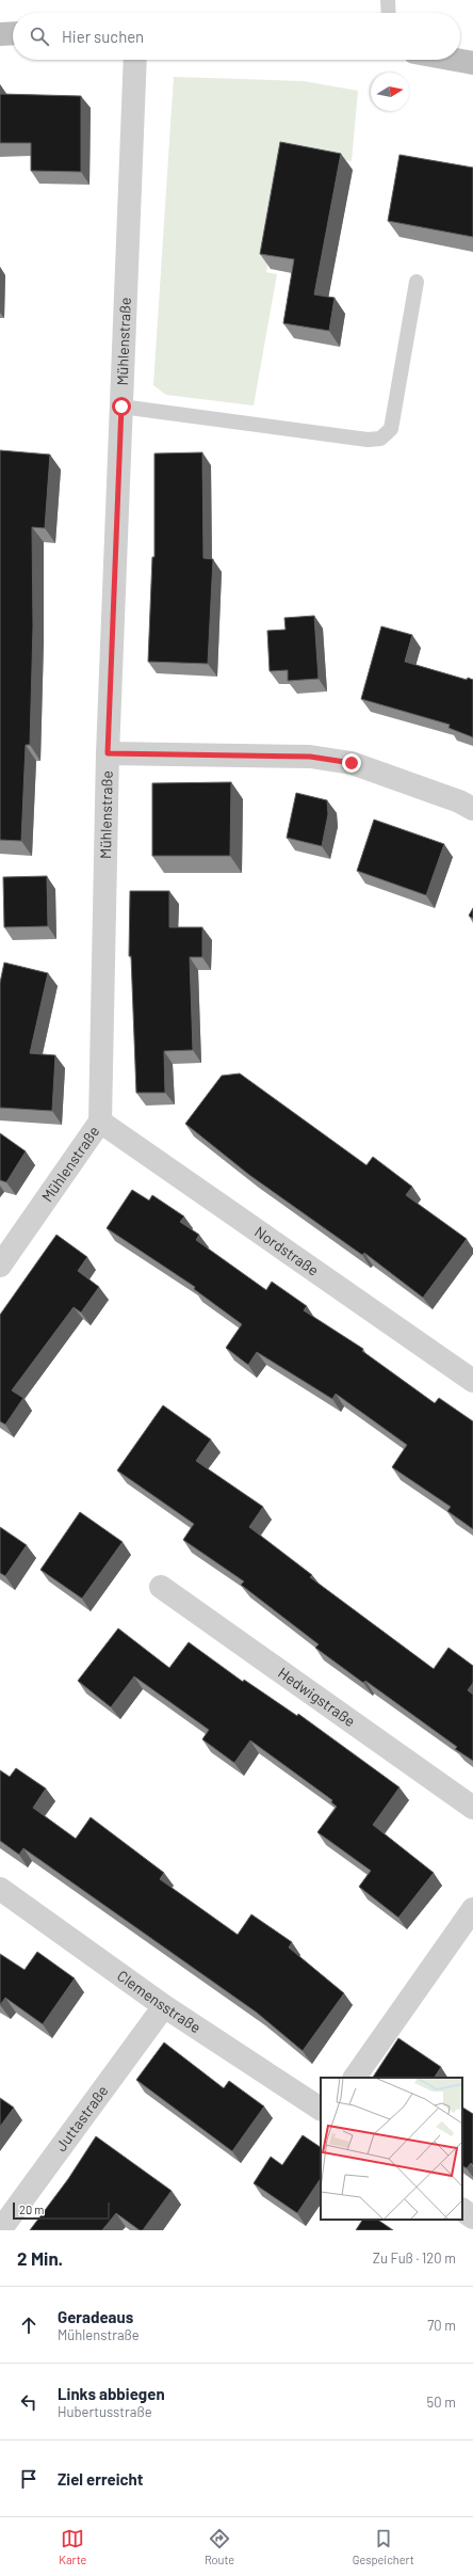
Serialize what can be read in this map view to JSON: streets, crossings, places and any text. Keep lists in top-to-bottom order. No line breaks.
{"streets":{"street":["Mühlenstraße","Nordstraße","Hedwigstraße","Clemensstraße","Juttastraße"]},"crossings":[["Mühlenstraße","Nordstraße"],["Clemensstraße","Juttastraße"]],"scale_bar":"20 m","north":"right","page":{"search":"Hier suchen","scale":"20 m","heading":["2 Min.","Zu Fuß · 120 m"],"list":[["Geradeaus","Mühlenstraße","70 m"],["Links abbiegen","Hubertusstraße","50 m"],"Ziel erreicht"],"nav":["Karte","Route","Gespeichert"]}}
